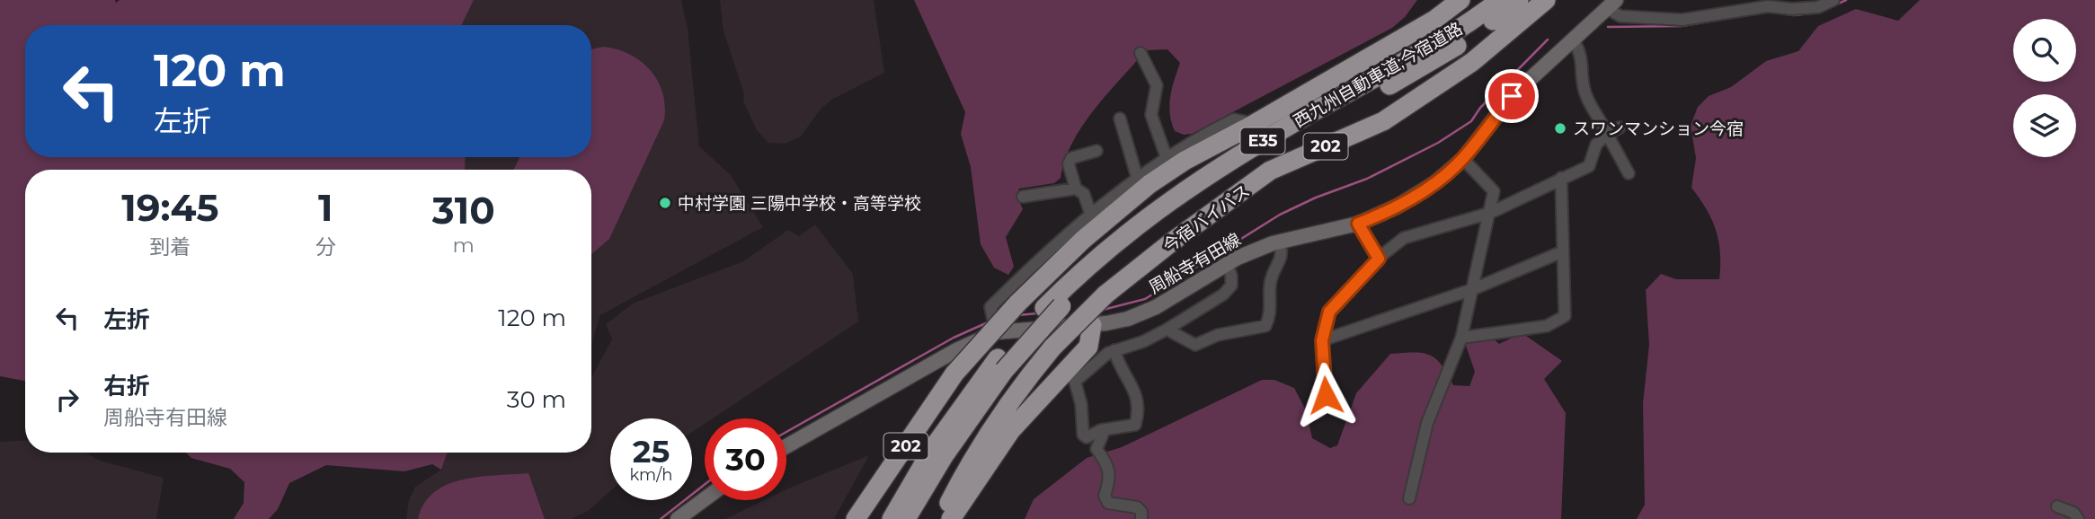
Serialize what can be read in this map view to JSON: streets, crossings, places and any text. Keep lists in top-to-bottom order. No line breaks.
{"streets":{"highway":["西九州自動車道;今宿道路","E35","202","今宿バイパス"],"main road":["周船寺有田線"]},"places":["スワンマンション今宿","中村学園 三陽中学校・高等学校"],"page":{"turn":["120 m","左折"],"eta":["19:45","到着","1","分","310","m"],"list":[{"name":"左折","value":"120 m"},{"name":"右折","note":"周船寺有田線","value":"30 m"}],"speed":"25 km/h","limit":"30"}}
